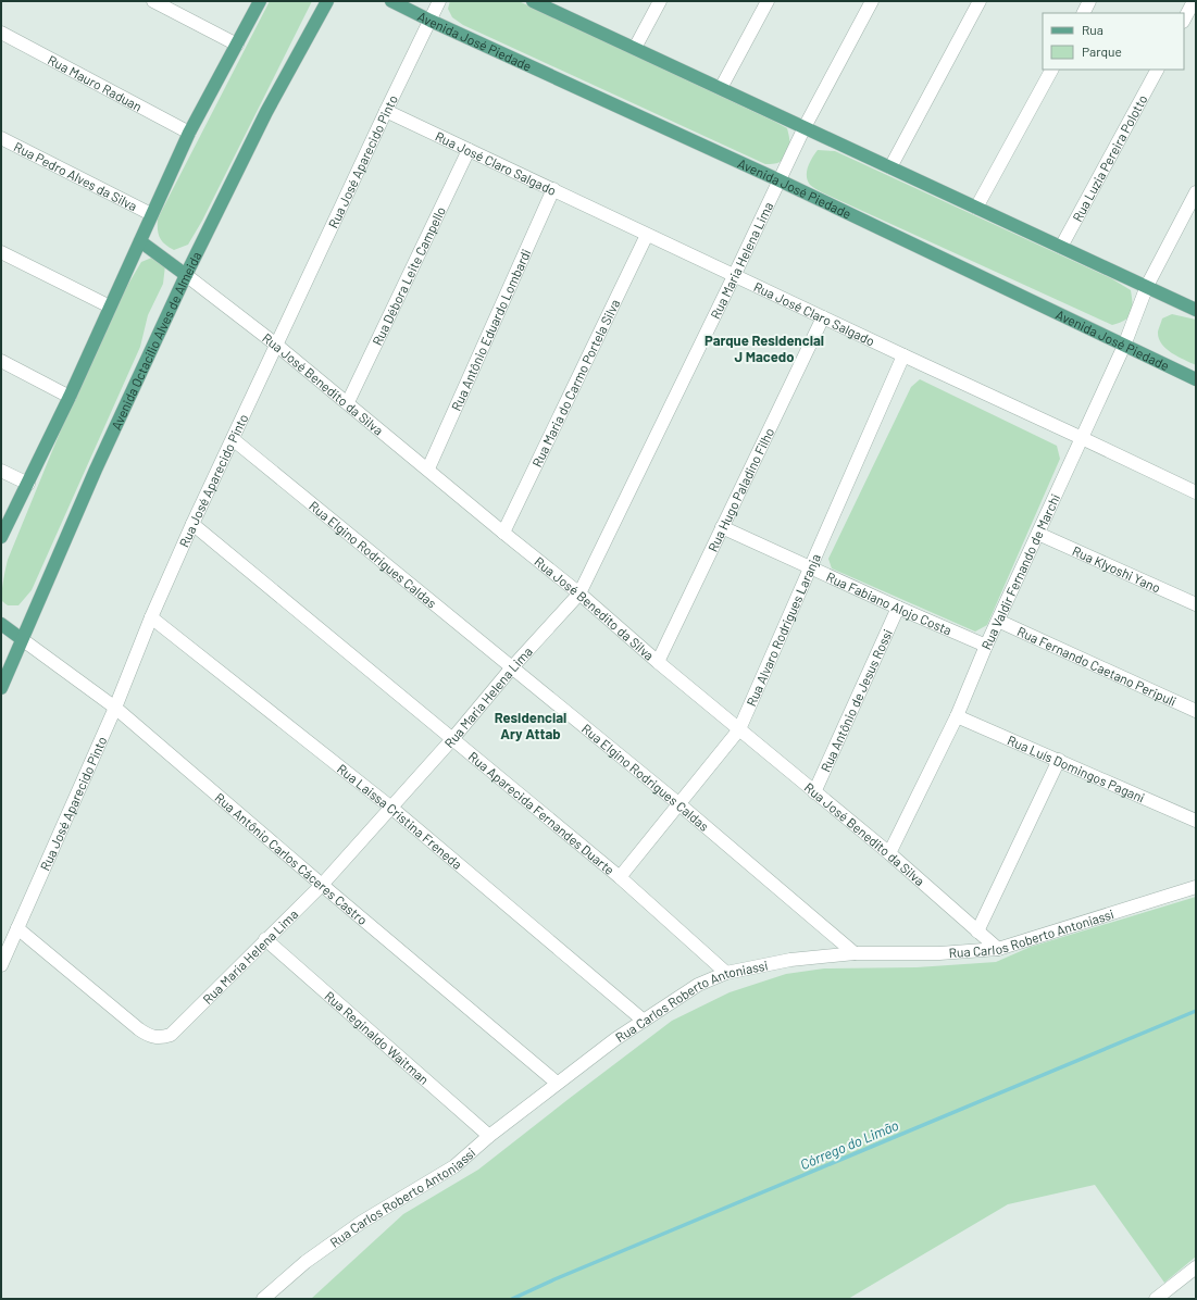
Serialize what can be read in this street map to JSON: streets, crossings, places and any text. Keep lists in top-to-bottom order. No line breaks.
{"streets":{"main road":["Avenida José Piedade","Avenida Octacilio Alves de Almeida"],"street":["Rua Mauro Raduan","Rua Luzia Pereira Polotto","Rua José Aparecido Pinto","Rua José Claro Salgado","Rua Pedro Alves da Silva","Rua Maria Helena Lima","Rua Débora Leite Campello","Rua Antônio Eduardo Lombardi","Rua José Benedito da Silva","Rua Maria do Carmo Portela Silva","Rua Hugo Paladino Filho","Rua Elgino Rodrigues Caldas","Rua Klyoshi Yano","Rua Valdir Fernando de Marchi","Rua Fabiano Alojo Costa","Rua Alvaro Rodrigues Laranja","Rua Fernando Caetano Peripuli","Rua Antônio de Jesus Rossi","Rua Luís Domingos Pagani","Rua Aparecida Fernandes Duarte","Rua Laissa Cristina Freneda","Rua Antônio Carlos Cáceres Castro","Rua Carlos Roberto Antoniassi","Rua Reginaldo Waitman"]},"crossings":[["Avenida José Piedade","Rua José Aparecido Pinto"],["Avenida José Piedade","Rua Maria Helena Lima"],["Avenida José Piedade","Rua Valdir Fernando de Marchi"],["Rua José Aparecido Pinto","Rua José Claro Salgado"],["Rua José Aparecido Pinto","Rua Maria Helena Lima"],["Rua José Aparecido Pinto","Rua José Benedito da Silva"],["Rua José Aparecido Pinto","Rua Elgino Rodrigues Caldas"],["Rua José Aparecido Pinto","Rua Aparecida Fernandes Duarte"],["Rua José Aparecido Pinto","Rua Laissa Cristina Freneda"],["Rua José Aparecido Pinto","Rua Antônio Carlos Cáceres Castro"],["Rua José Claro Salgado","Rua Maria Helena Lima"],["Rua José Claro Salgado","Rua Débora Leite Campello"],["Rua José Claro Salgado","Rua Antônio Eduardo Lombardi"],["Rua José Claro Salgado","Rua Maria do Carmo Portela Silva"],["Rua José Claro Salgado","Rua Hugo Paladino Filho"],["Rua José Claro Salgado","Rua Valdir Fernando de Marchi"],["Rua José Claro Salgado","Rua Alvaro Rodrigues Laranja"],["Rua Maria Helena Lima","Rua José Benedito da Silva"],["Rua Maria Helena Lima","Rua Elgino Rodrigues Caldas"],["Rua Maria Helena Lima","Rua Aparecida Fernandes Duarte"],["Rua Maria Helena Lima","Rua Laissa Cristina Freneda"],["Rua Maria Helena Lima","Rua Antônio Carlos Cáceres Castro"],["Rua Maria Helena Lima","Rua Reginaldo Waitman"],["Rua Débora Leite Campello","Rua José Benedito da Silva"],["Rua Antônio Eduardo Lombardi","Rua José Benedito da Silva"],["Avenida Octacilio Alves de Almeida","Rua José Benedito da Silva"],["Avenida Octacilio Alves de Almeida","Rua Antônio Carlos Cáceres Castro"],["Rua José Benedito da Silva","Rua Maria do Carmo Portela Silva"],["Rua José Benedito da Silva","Rua Hugo Paladino Filho"],["Rua José Benedito da Silva","Rua Valdir Fernando de Marchi"],["Rua José Benedito da Silva","Rua Alvaro Rodrigues Laranja"],["Rua José Benedito da Silva","Rua Antônio de Jesus Rossi"],["Rua José Benedito da Silva","Rua Carlos Roberto Antoniassi"],["Rua Hugo Paladino Filho","Rua Fabiano Alojo Costa"],["Rua Elgino Rodrigues Caldas","Rua Alvaro Rodrigues Laranja"],["Rua Elgino Rodrigues Caldas","Rua Carlos Roberto Antoniassi"],["Rua Klyoshi Yano","Rua Valdir Fernando de Marchi"],["Rua Valdir Fernando de Marchi","Rua Fabiano Alojo Costa"],["Rua Valdir Fernando de Marchi","Rua Fernando Caetano Peripuli"],["Rua Valdir Fernando de Marchi","Rua Luís Domingos Pagani"],["Rua Fabiano Alojo Costa","Rua Alvaro Rodrigues Laranja"],["Rua Fabiano Alojo Costa","Rua Antônio de Jesus Rossi"],["Rua Alvaro Rodrigues Laranja","Rua Aparecida Fernandes Duarte"],["Rua Aparecida Fernandes Duarte","Rua Carlos Roberto Antoniassi"],["Rua Laissa Cristina Freneda","Rua Carlos Roberto Antoniassi"],["Rua Antônio Carlos Cáceres Castro","Rua Carlos Roberto Antoniassi"],["Rua Carlos Roberto Antoniassi","Rua Reginaldo Waitman"]],"districts":["Parque Residencial J Macedo","Residencial Ary Attab"],"water":["Córrego do Limão"],"legend":["Rua","Parque"]}
